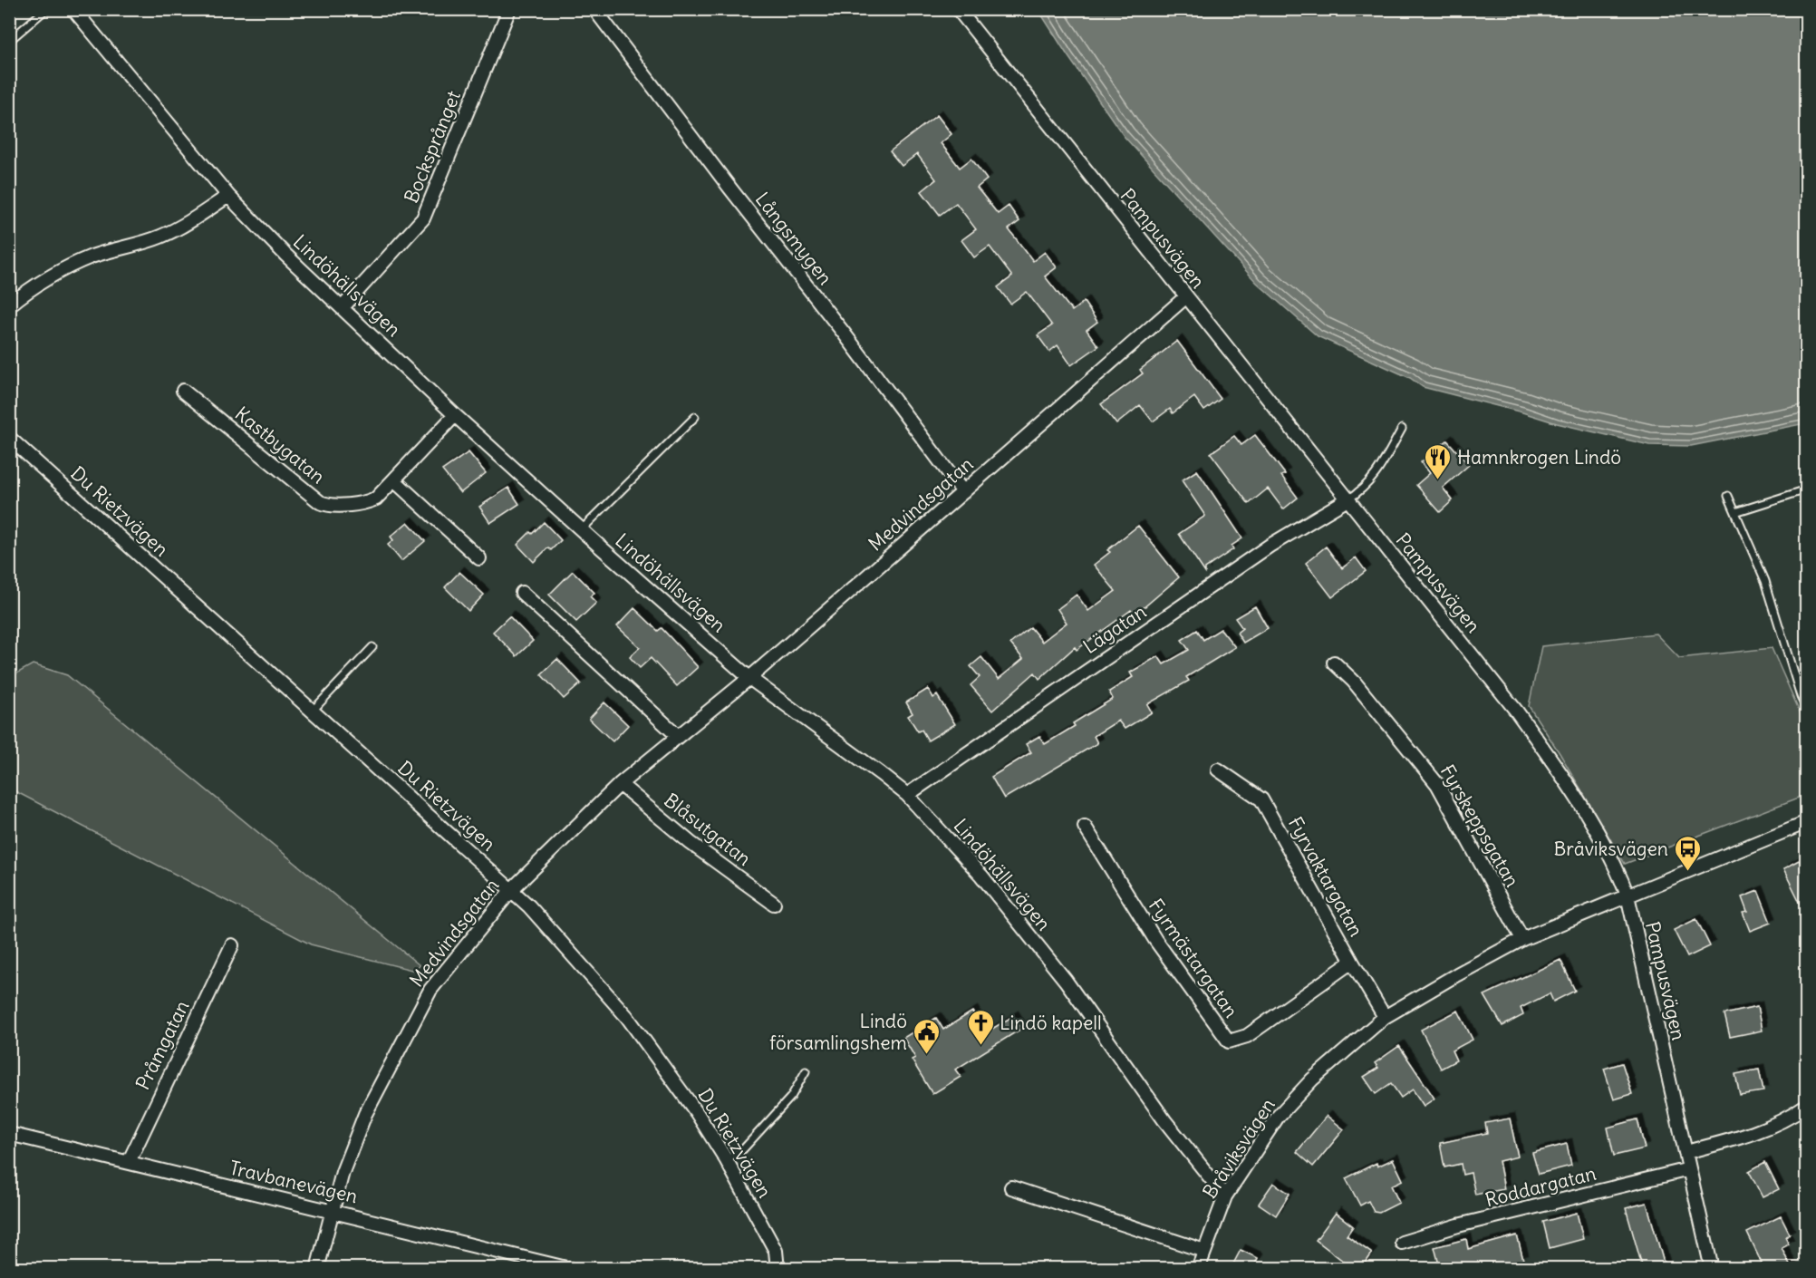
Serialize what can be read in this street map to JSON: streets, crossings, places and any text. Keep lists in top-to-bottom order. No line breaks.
{"streets":{"street":["Bocksprånget","Långsmygen","Pampusvägen","Lindöhällsvägen","Kastbygatan","Medvindsgatan","Du Rietzvägen","Lägatan","Fyrskeppsgatan","Blåsutgatan","Fyrvaktargatan","Fyrmästargatan","Pråmgatan","Bråviksvägen","Travbanevägen","Roddargatan"]},"crossings":[["Bocksprånget","Lindöhällsvägen"],["Långsmygen","Medvindsgatan"],["Pampusvägen","Medvindsgatan"],["Pampusvägen","Lägatan"],["Pampusvägen","Bråviksvägen"],["Pampusvägen","Roddargatan"],["Lindöhällsvägen","Kastbygatan"],["Lindöhällsvägen","Medvindsgatan"],["Lindöhällsvägen","Lägatan"],["Lindöhällsvägen","Bråviksvägen"],["Medvindsgatan","Du Rietzvägen"],["Medvindsgatan","Blåsutgatan"],["Medvindsgatan","Travbanevägen"],["Fyrskeppsgatan","Bråviksvägen"],["Fyrvaktargatan","Fyrmästargatan"],["Fyrvaktargatan","Bråviksvägen"],["Pråmgatan","Travbanevägen"]],"places":{"restaurant":["Hamnkrogen Lindö"],"bus stop":["Bråviksvägen"],"church":["Lindö kapell"],"public building":["Lindö församlingshem"]}}
